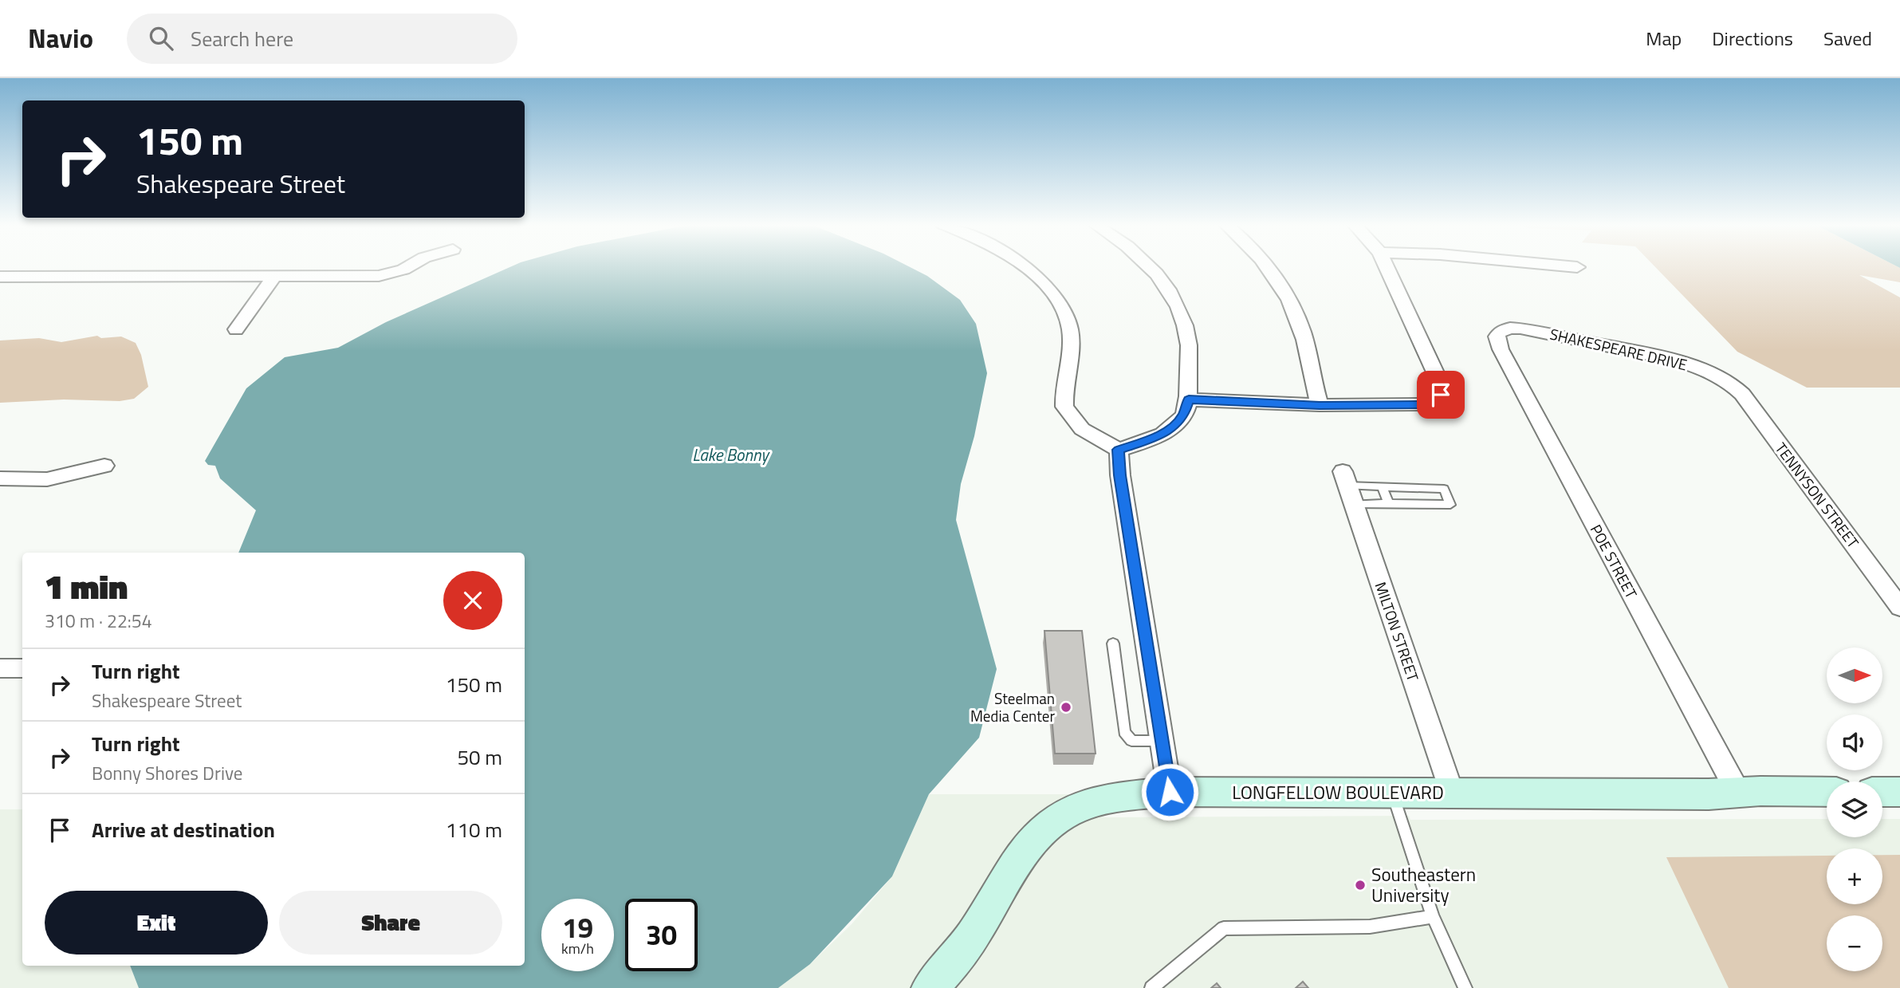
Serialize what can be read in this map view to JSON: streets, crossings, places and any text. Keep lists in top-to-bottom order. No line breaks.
{"streets":{"street":["SHAKESPEARE DRIVE","TENNYSON STREET","POE STREET","MILTON STREET","LONGFELLOW BOULEVARD"]},"crossings":[["SHAKESPEARE DRIVE","TENNYSON STREET"],["SHAKESPEARE DRIVE","POE STREET"],["POE STREET","LONGFELLOW BOULEVARD"],["MILTON STREET","LONGFELLOW BOULEVARD"]],"water":["Lake Bonny"],"places":["Steelman Media Center","Southeastern University"],"north":"right","page":{"header":"Navio","search":"Search here","nav":["Map","Directions","Saved"],"turn":["150 m","Shakespeare Street"],"heading":["1 min","310 m · 22:54"],"map_buttons":["+","−"],"list":[{"name":"Turn right","note":"Shakespeare Street","value":"150 m"},{"name":"Turn right","note":"Bonny Shores Drive","value":"50 m"},{"name":"Arrive at destination","value":"110 m"}],"buttons":["Exit","Share"],"speed":"19 km/h","limit":"30"}}
